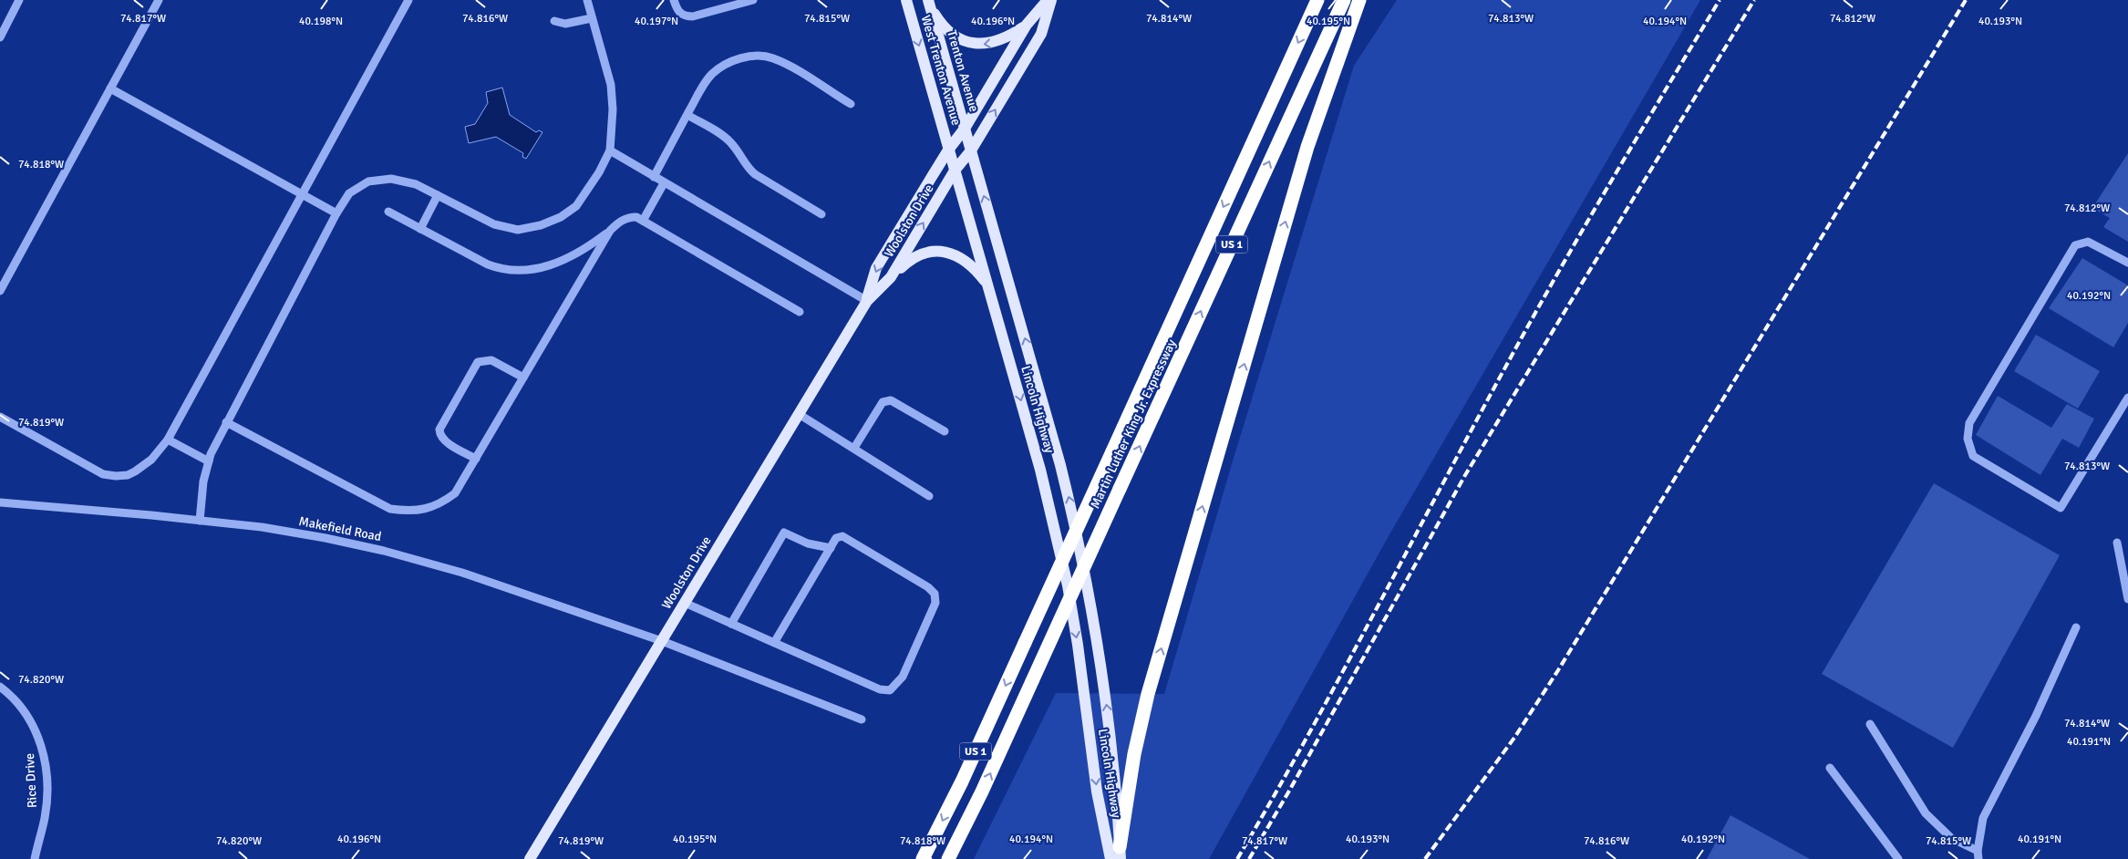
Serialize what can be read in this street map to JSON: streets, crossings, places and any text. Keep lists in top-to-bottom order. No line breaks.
{"streets":{"highway":["US 1","Martin Luther King Jr. Expressway"],"main road":["West Trenton Avenue","Trenton Avenue","Woolston Drive","Lincoln Highway"],"street":["Makefield Road","Rice Drive"]},"crossings":[["West Trenton Avenue","Woolston Drive"],["West Trenton Avenue","Lincoln Highway"],["Trenton Avenue","Woolston Drive"],["Trenton Avenue","Lincoln Highway"],["Woolston Drive","Lincoln Highway"],["Woolston Drive","Makefield Road"]],"one_way":["West Trenton Avenue"],"coordinates":["74.817°W","74.816°W","74.815°W","74.814°W","74.813°W","74.812°W","40.198°N","40.197°N","40.196°N","40.195°N","40.194°N","40.193°N","74.818°W","40.192°N","74.819°W","74.820°W","40.191°N"]}
